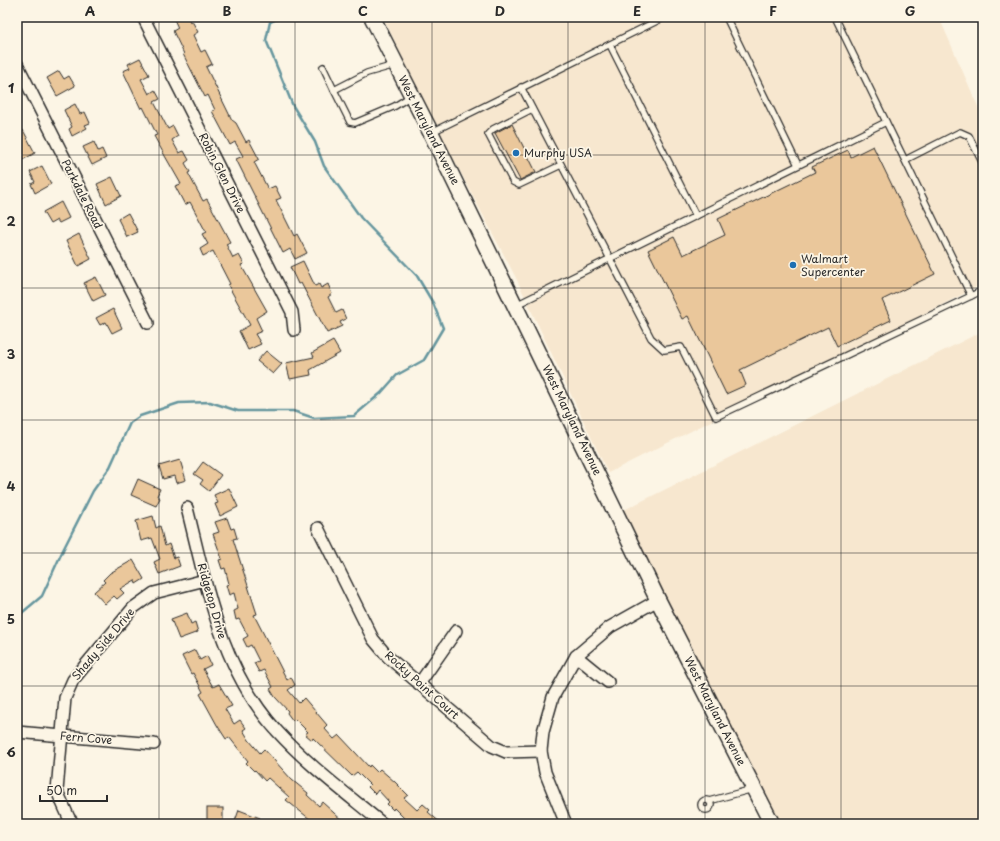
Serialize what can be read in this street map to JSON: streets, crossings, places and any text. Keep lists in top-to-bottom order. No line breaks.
{"streets":{"street":["West Maryland Avenue","Robin Glen Drive","Parkdale Road","Ridgetop Drive","Shady Side Drive","Rocky Point Court","Fern Cove"]},"crossings":[["Ridgetop Drive","Shady Side Drive"],["Shady Side Drive","Fern Cove"]],"places":["Murphy USA","Walmart Supercenter"],"scale_bar":"50 m","grid":{"columns":["A","B","C","D","E","F","G"],"rows":["1","2","3","4","5","6"]}}
